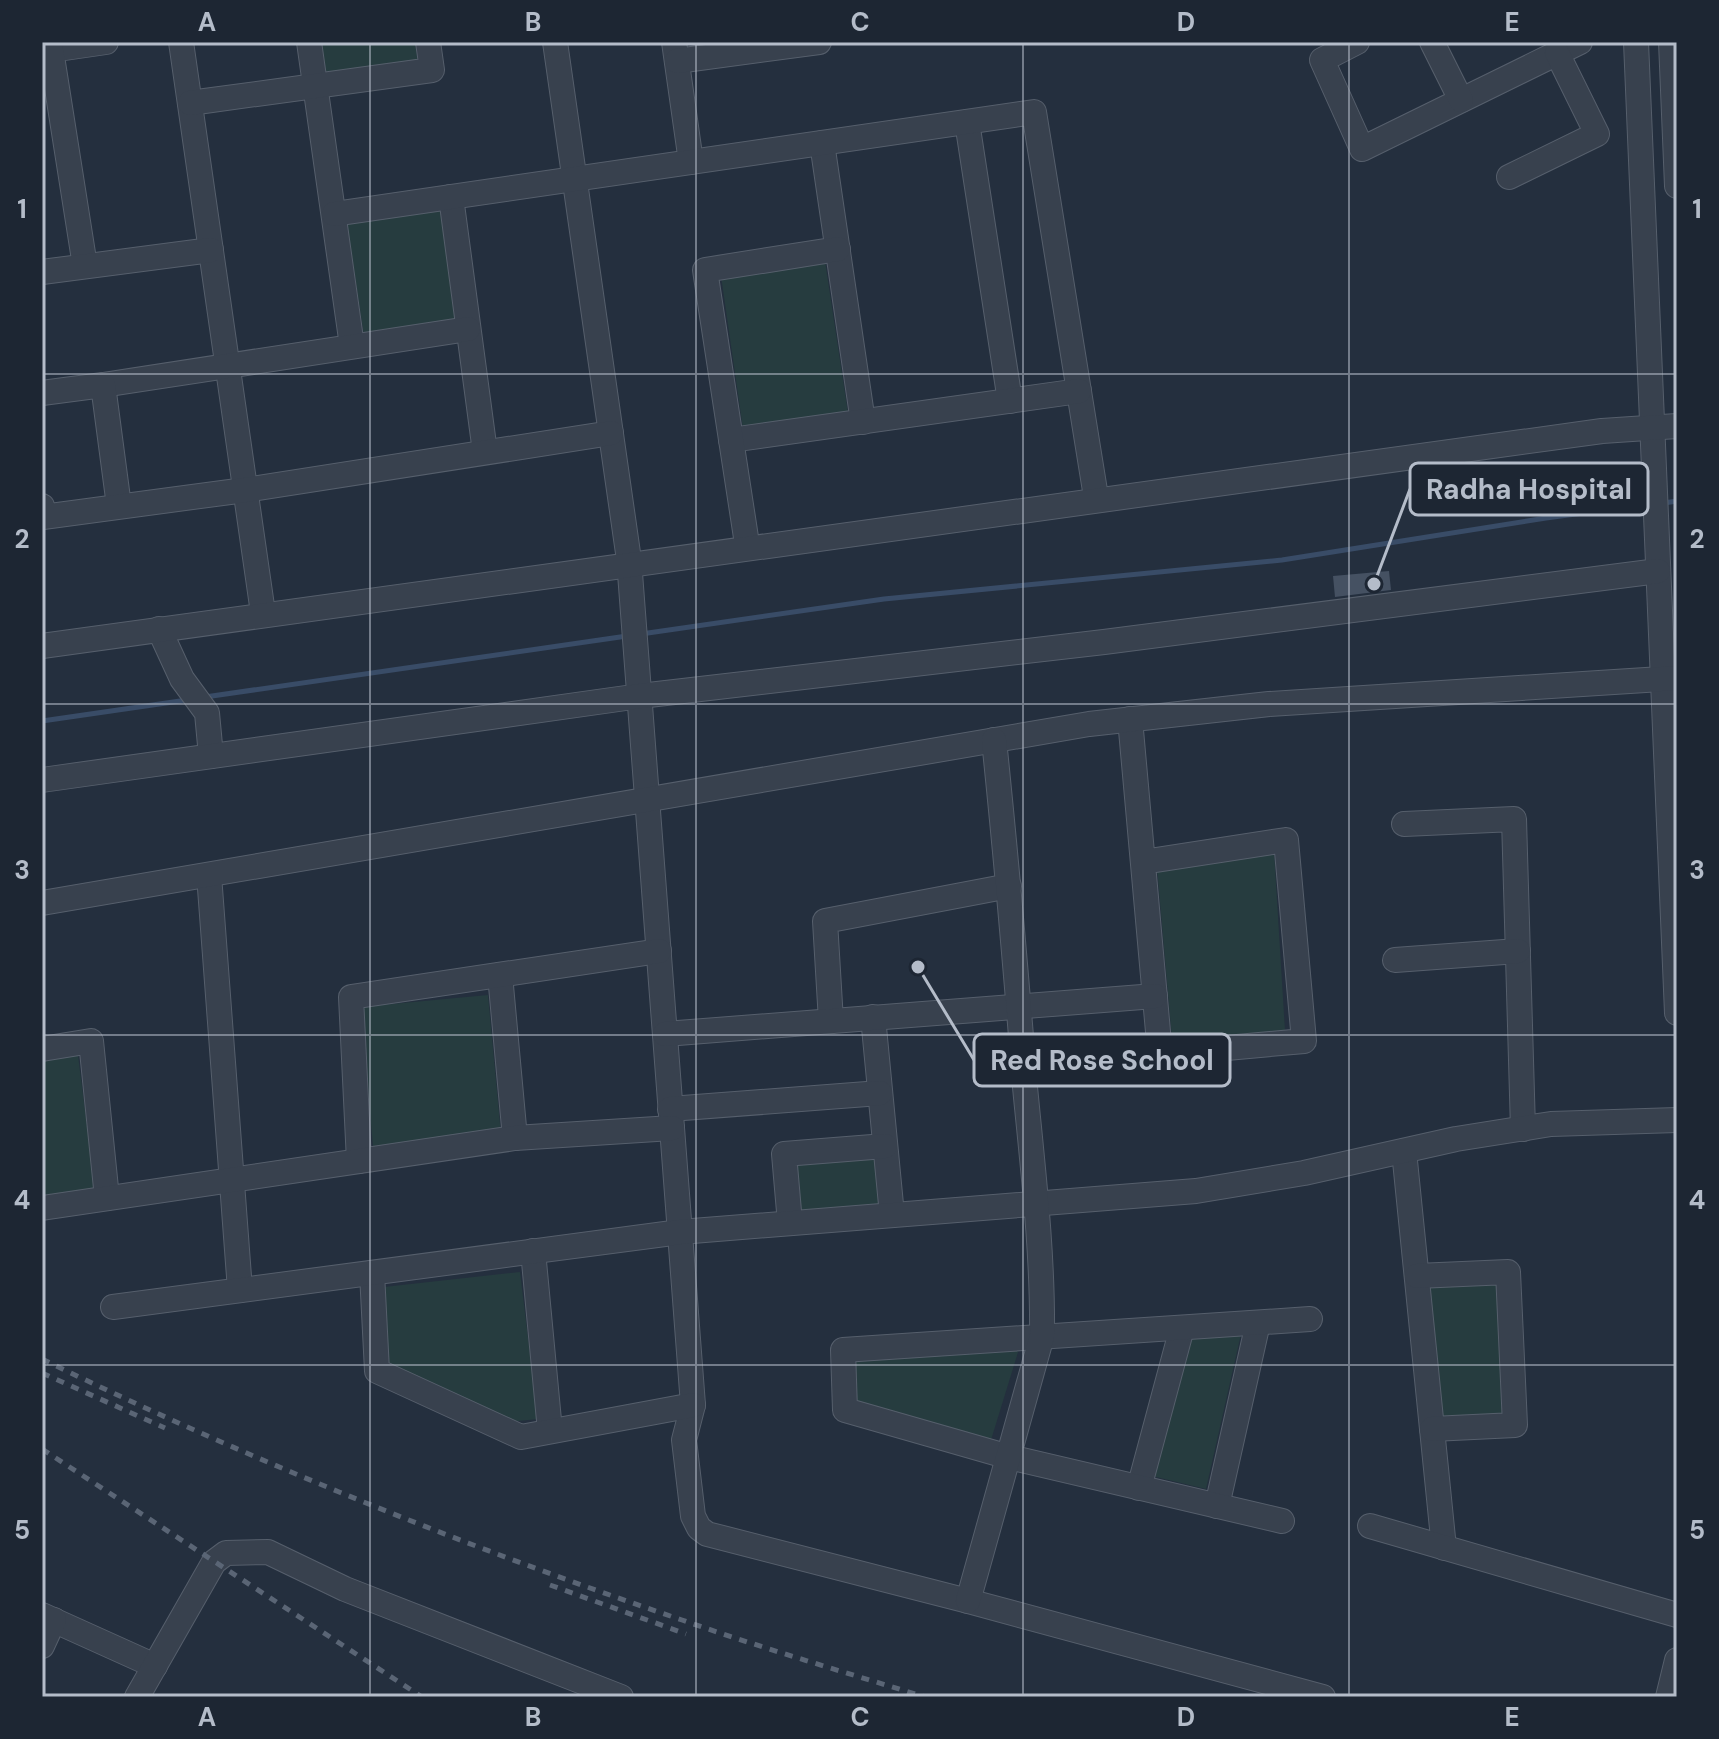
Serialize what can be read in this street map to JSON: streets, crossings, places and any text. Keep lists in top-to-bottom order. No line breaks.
{"places":["Radha Hospital","Red Rose School"],"grid":{"columns":["A","B","C","D","E"],"rows":["1","2","3","4","5"]}}
